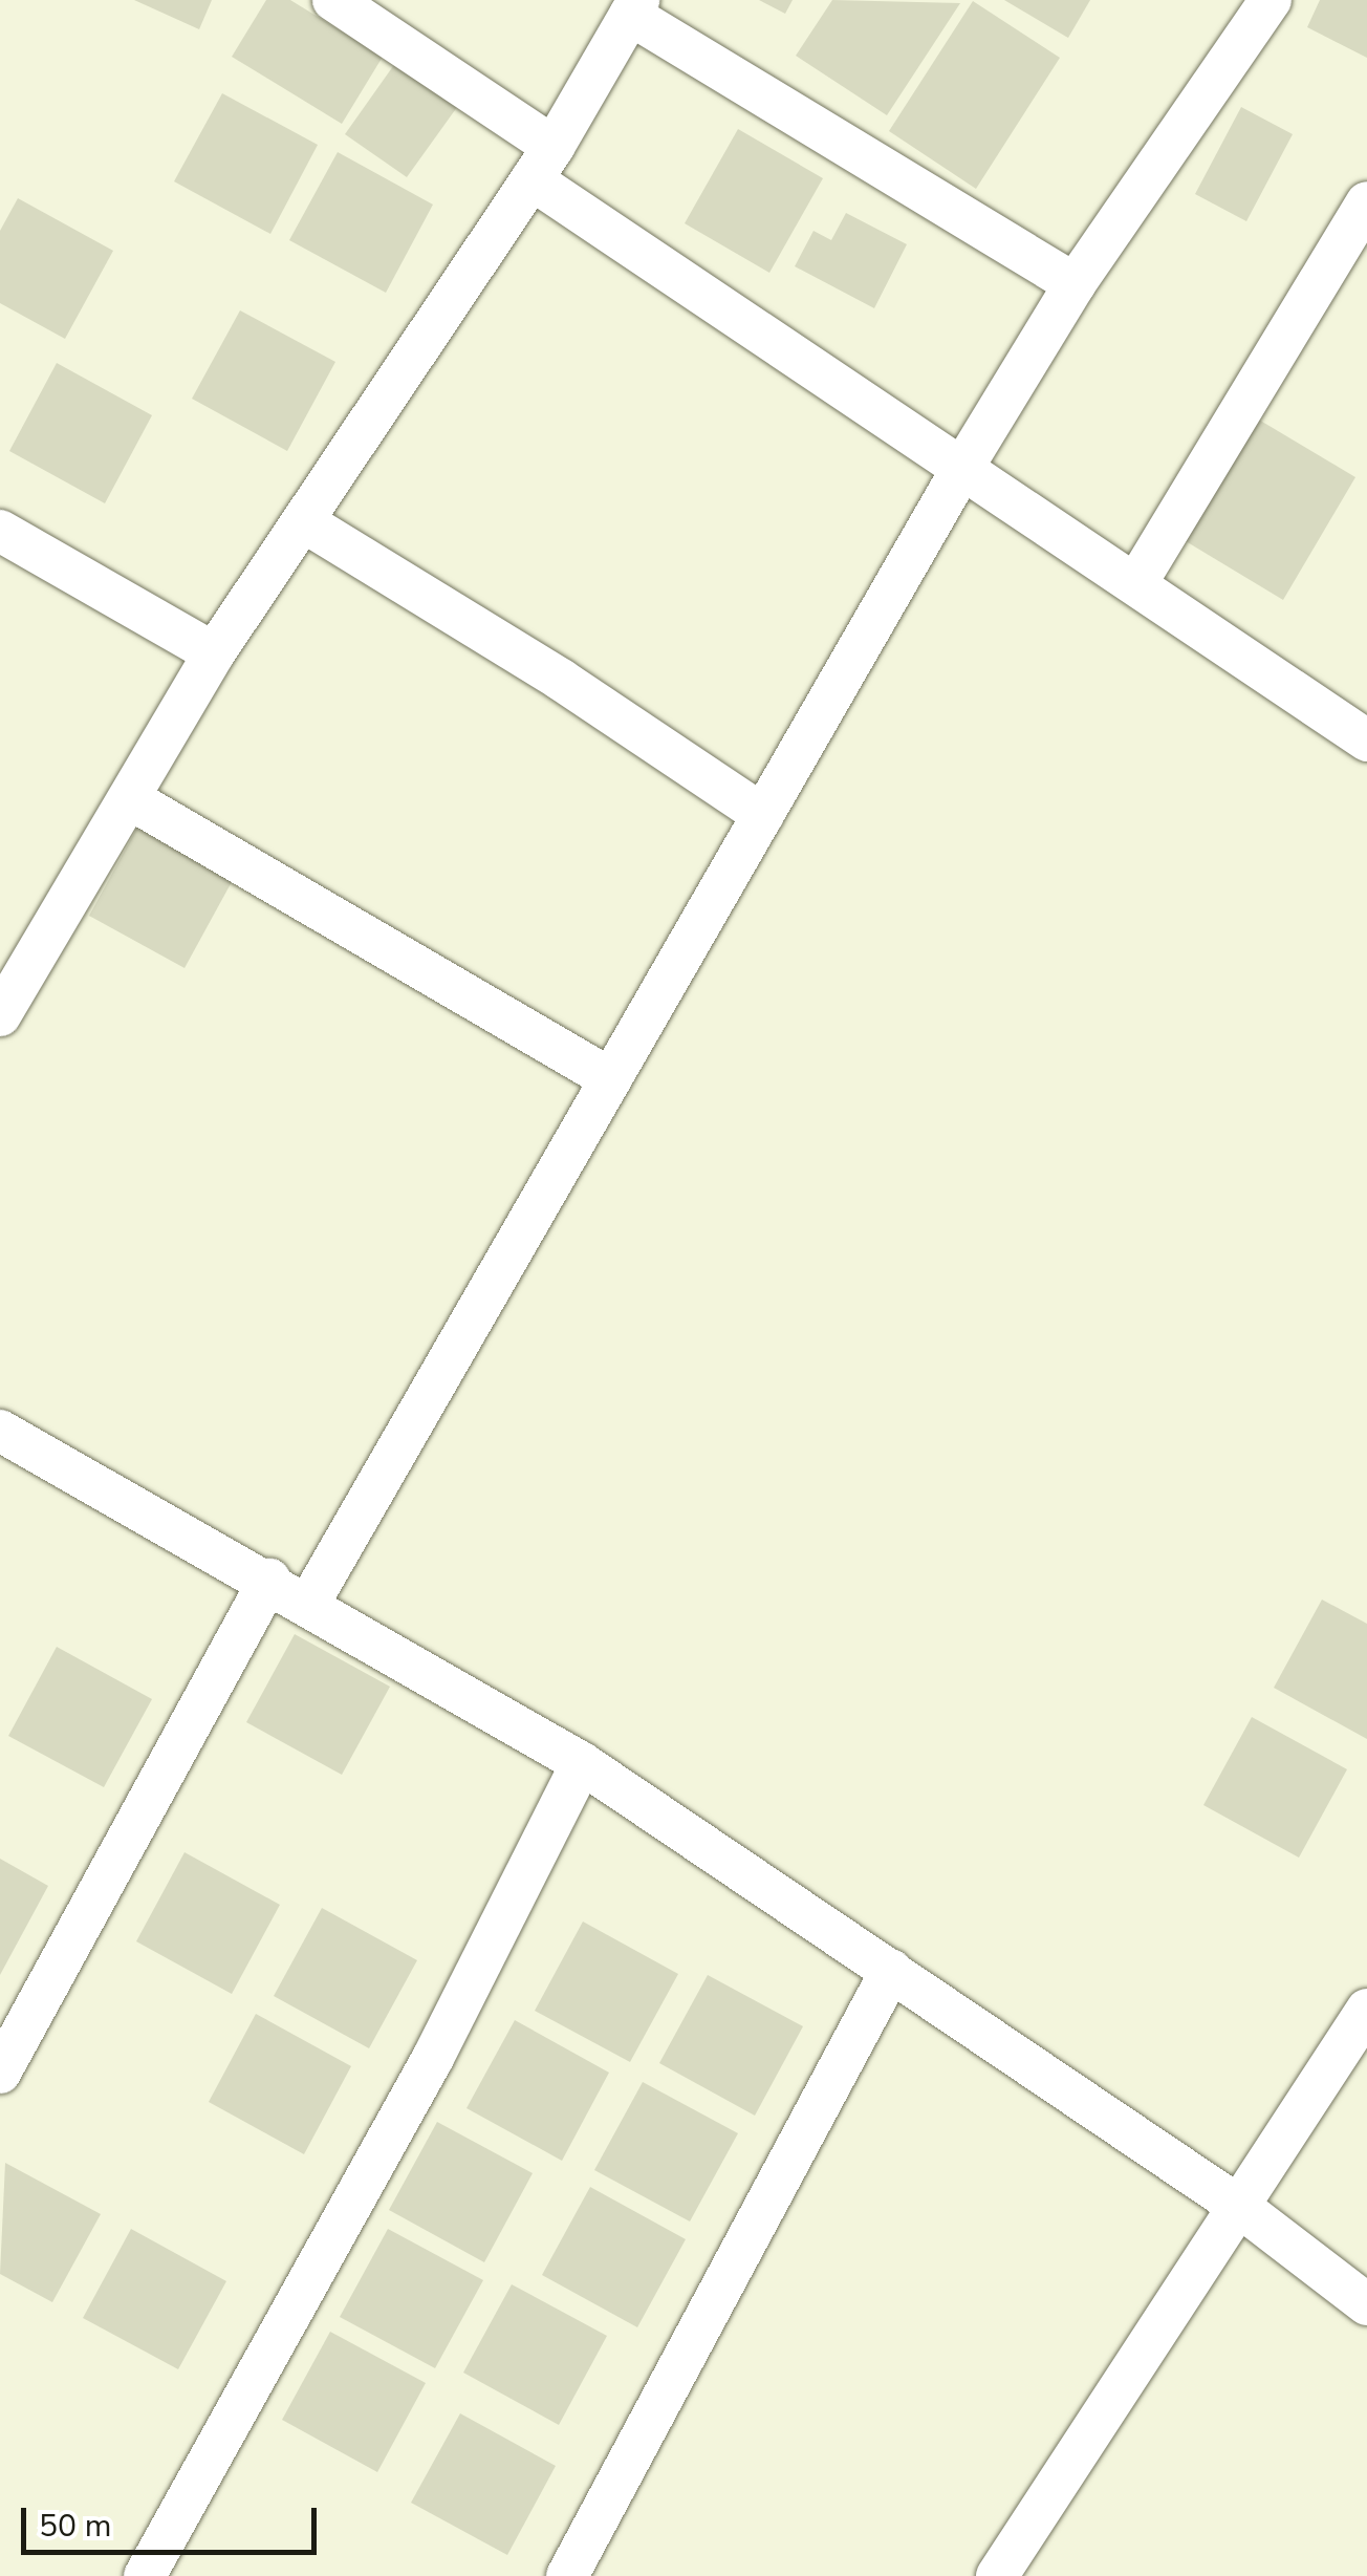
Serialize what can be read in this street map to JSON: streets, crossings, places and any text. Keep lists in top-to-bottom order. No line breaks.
{"scale_bar":"50 m"}
